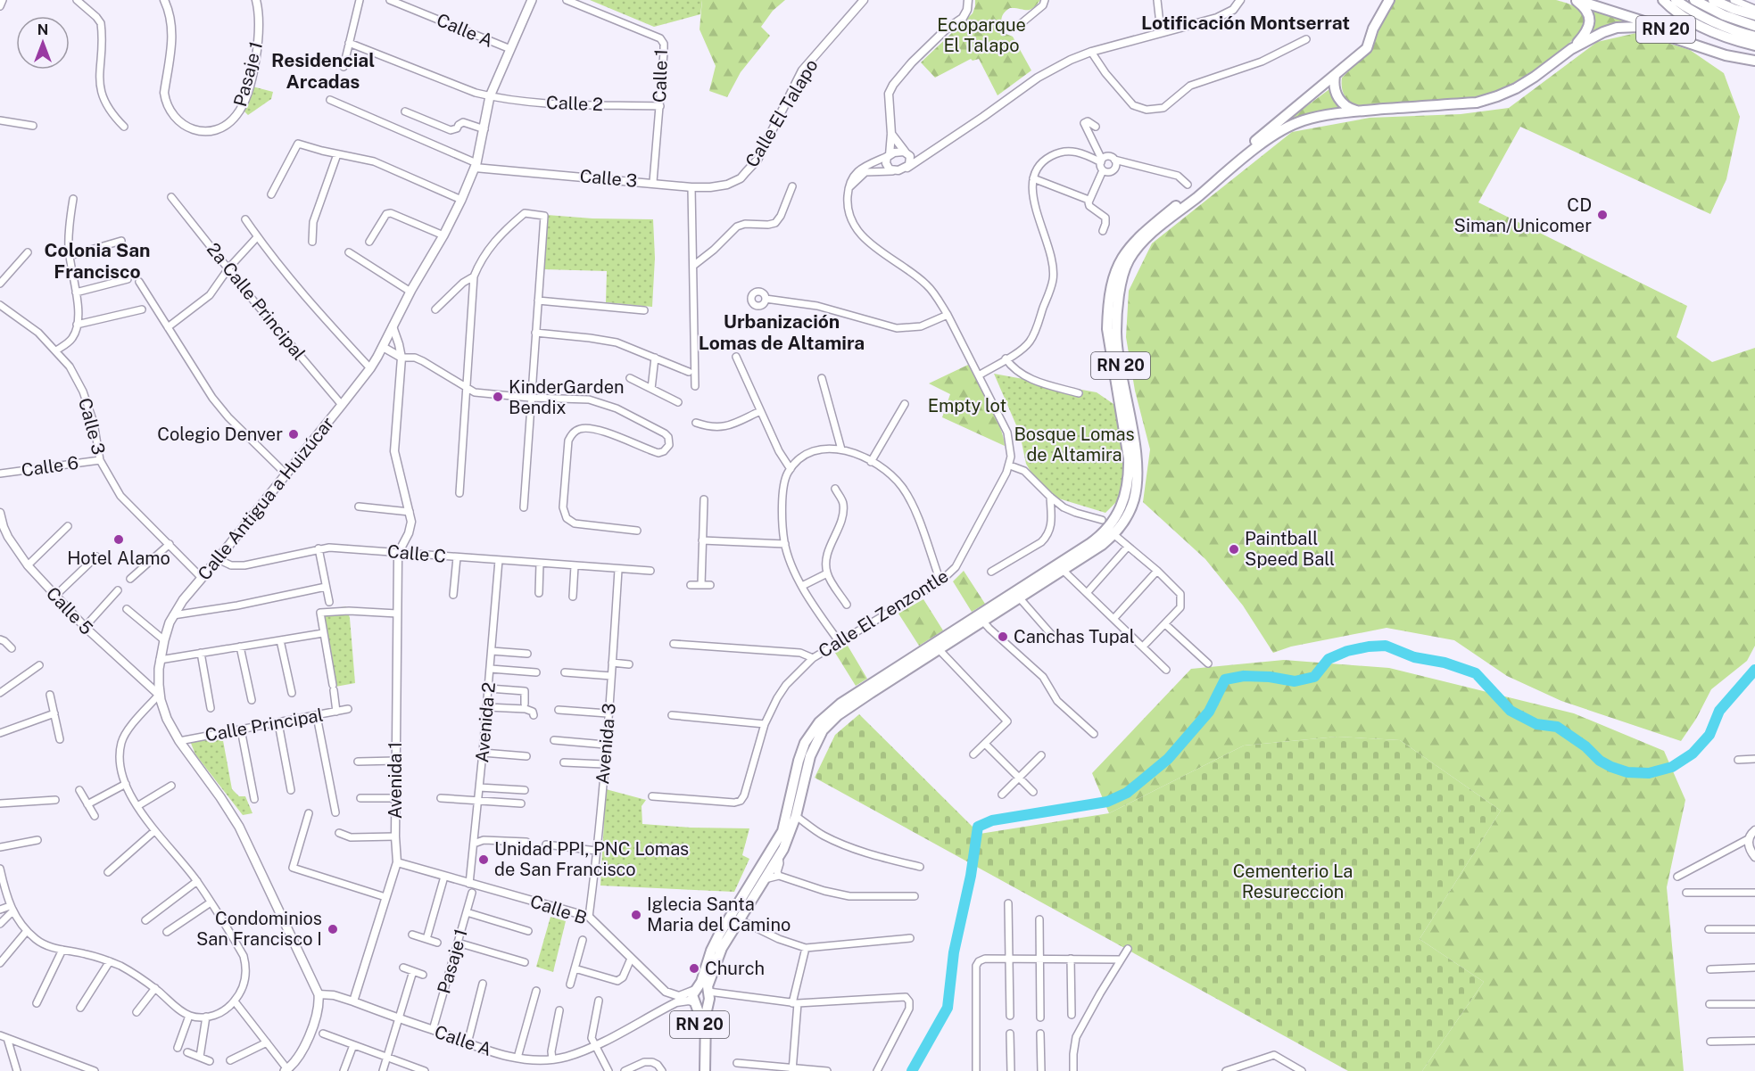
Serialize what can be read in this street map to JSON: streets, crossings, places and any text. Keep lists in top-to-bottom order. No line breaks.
{"streets":{"highway":["RN 20"],"main road":["Calle Antigua a Huizúcar"],"street":["Calle A","Pasaje 1","Calle 1","Calle 2","Calle El Talapo","Calle 3","2a Calle Principal","Calle 6","Calle C","Calle 5","Calle El Zenzontle","Avenida 2","Calle Principal","Avenida 3","Avenida 1","Calle B"]},"crossings":[["RN 20","Calle A"],["Calle A","Pasaje 1"],["Calle A","Calle Antigua a Huizúcar"],["Calle A","Avenida 1"],["Calle 1","Calle 2"],["Calle 1","Calle 3"],["Calle 2","Calle Antigua a Huizúcar"],["Calle El Talapo","Calle 3"],["Calle 3","Calle 6"],["Calle 3","Calle Antigua a Huizúcar"],["2a Calle Principal","Calle Antigua a Huizúcar"],["Calle Antigua a Huizúcar","Calle C"],["Calle Antigua a Huizúcar","Calle 5"],["Calle Antigua a Huizúcar","Calle Principal"],["Calle C","Avenida 2"],["Calle C","Avenida 3"],["Calle C","Avenida 1"],["Avenida 2","Calle B"],["Avenida 3","Calle B"],["Avenida 1","Calle B"]],"districts":["Lotificación Montserrat","Residencial Arcadas","Colonia San Francisco","Urbanización Lomas de Altamira"],"parks":["Ecoparque El Talapo","Empty lot","Bosque Lomas de Altamira","Cementerio La Resureccion"],"places":["CD Siman/Unicomer","KinderGarden Bendix","Colegio Denver","Hotel Alamo","Paintball Speed Ball","Canchas Tupal","Unidad PPI, PNC Lomas de San Francisco","Iglecia Santa Maria del Camino","Condominios San Francisco I","Church"],"north":"top"}
